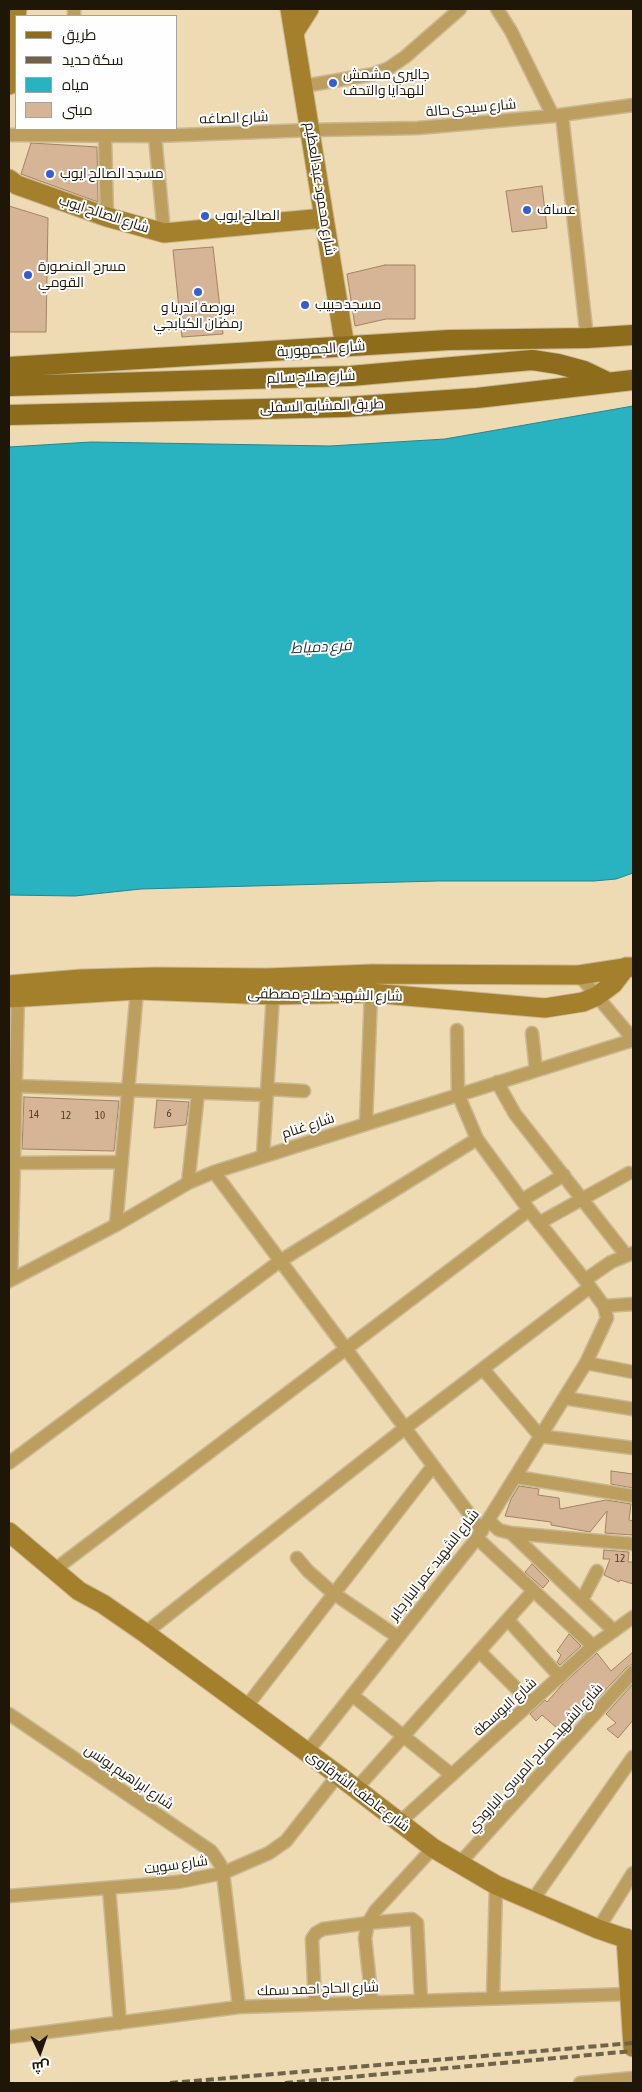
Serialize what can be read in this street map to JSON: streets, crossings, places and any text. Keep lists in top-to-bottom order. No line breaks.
{"streets":{"main road":["شارع الجمهورية","شارع صلاح سالم","طريق المشايه السفلى"],"street":["شارع سيدى حالة","شارع الصاغه","شارع محمود عبد العظيم","شارع الصالح ايوب","شارع الشهيد صلاح مصطفى","شارع غنام","شارع الشهيد عمر الباز جابر","شارع البوسطة","شارع الشهيد صلاح المرسى البارودي","شارع ابراهيم يونس","شارع عاطف الشرقاوى","شارع سويت","شارع الحاج احمد سمك"]},"crossings":[["شارع سيدى حالة","شارع الصاغه"],["شارع سيدى حالة","شارع محمود عبد العظيم"],["شارع الصاغه","شارع محمود عبد العظيم"],["شارع محمود عبد العظيم","شارع الصالح ايوب"],["شارع محمود عبد العظيم","شارع الجمهورية"],["شارع صلاح سالم","طريق المشايه السفلى"],["شارع الشهيد عمر الباز جابر","شارع عاطف الشرقاوى"],["شارع البوسطة","شارع عاطف الشرقاوى"],["شارع الشهيد صلاح المرسى البارودي","شارع عاطف الشرقاوى"],["شارع ابراهيم يونس","شارع سويت"],["شارع عاطف الشرقاوى","شارع سويت"]],"water":["فرع دمياط"],"places":["جاليري مشمش للهدايا والتحف","مسجد الصالح ايوب","عساف","الصالح ايوب","مسرح المنصورة القومي","بورصة اندريا و رمضان الكبابجي","مسجد حبيب"],"house_numbers":["6","14","12","10","12"],"legend":["طريق","سكة حديد","مياه","مبنى"],"north":"bottom"}
